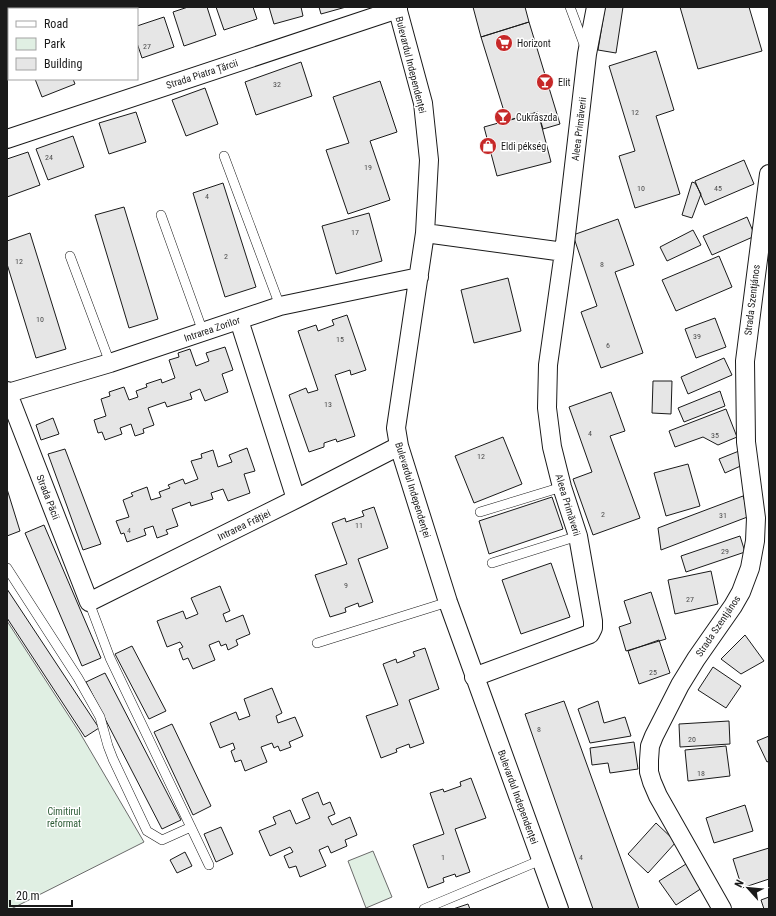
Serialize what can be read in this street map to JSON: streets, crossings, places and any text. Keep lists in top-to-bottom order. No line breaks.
{"streets":{"street":["Bulevardul Independenței","Strada Piatra Țărcii","Aleea Primăverii","Strada Szentjános","Intrarea Zorilor","Strada Păcii","Intrarea Frăției"]},"crossings":[["Bulevardul Independenței","Strada Piatra Țărcii"],["Bulevardul Independenței","Aleea Primăverii"],["Bulevardul Independenței","Intrarea Zorilor"],["Bulevardul Independenței","Intrarea Frăției"],["Intrarea Zorilor","Strada Păcii"],["Strada Păcii","Intrarea Frăției"]],"parks":["Cimitirul reformat"],"places":{"supermarket":["Horizont"],"bar":["Elit","Cukrászda"],"shop":["Eldi pékség"]},"house_numbers":["27","32","12","24","19","10","45","4","17","2","12","8","10","39","15","6","13","4","35","12","2","31","11","4","29","9","27","25","8","20","18","1","4"],"legend":["Road","Park","Building"],"scale_bar":"20 m","north":"top left"}
